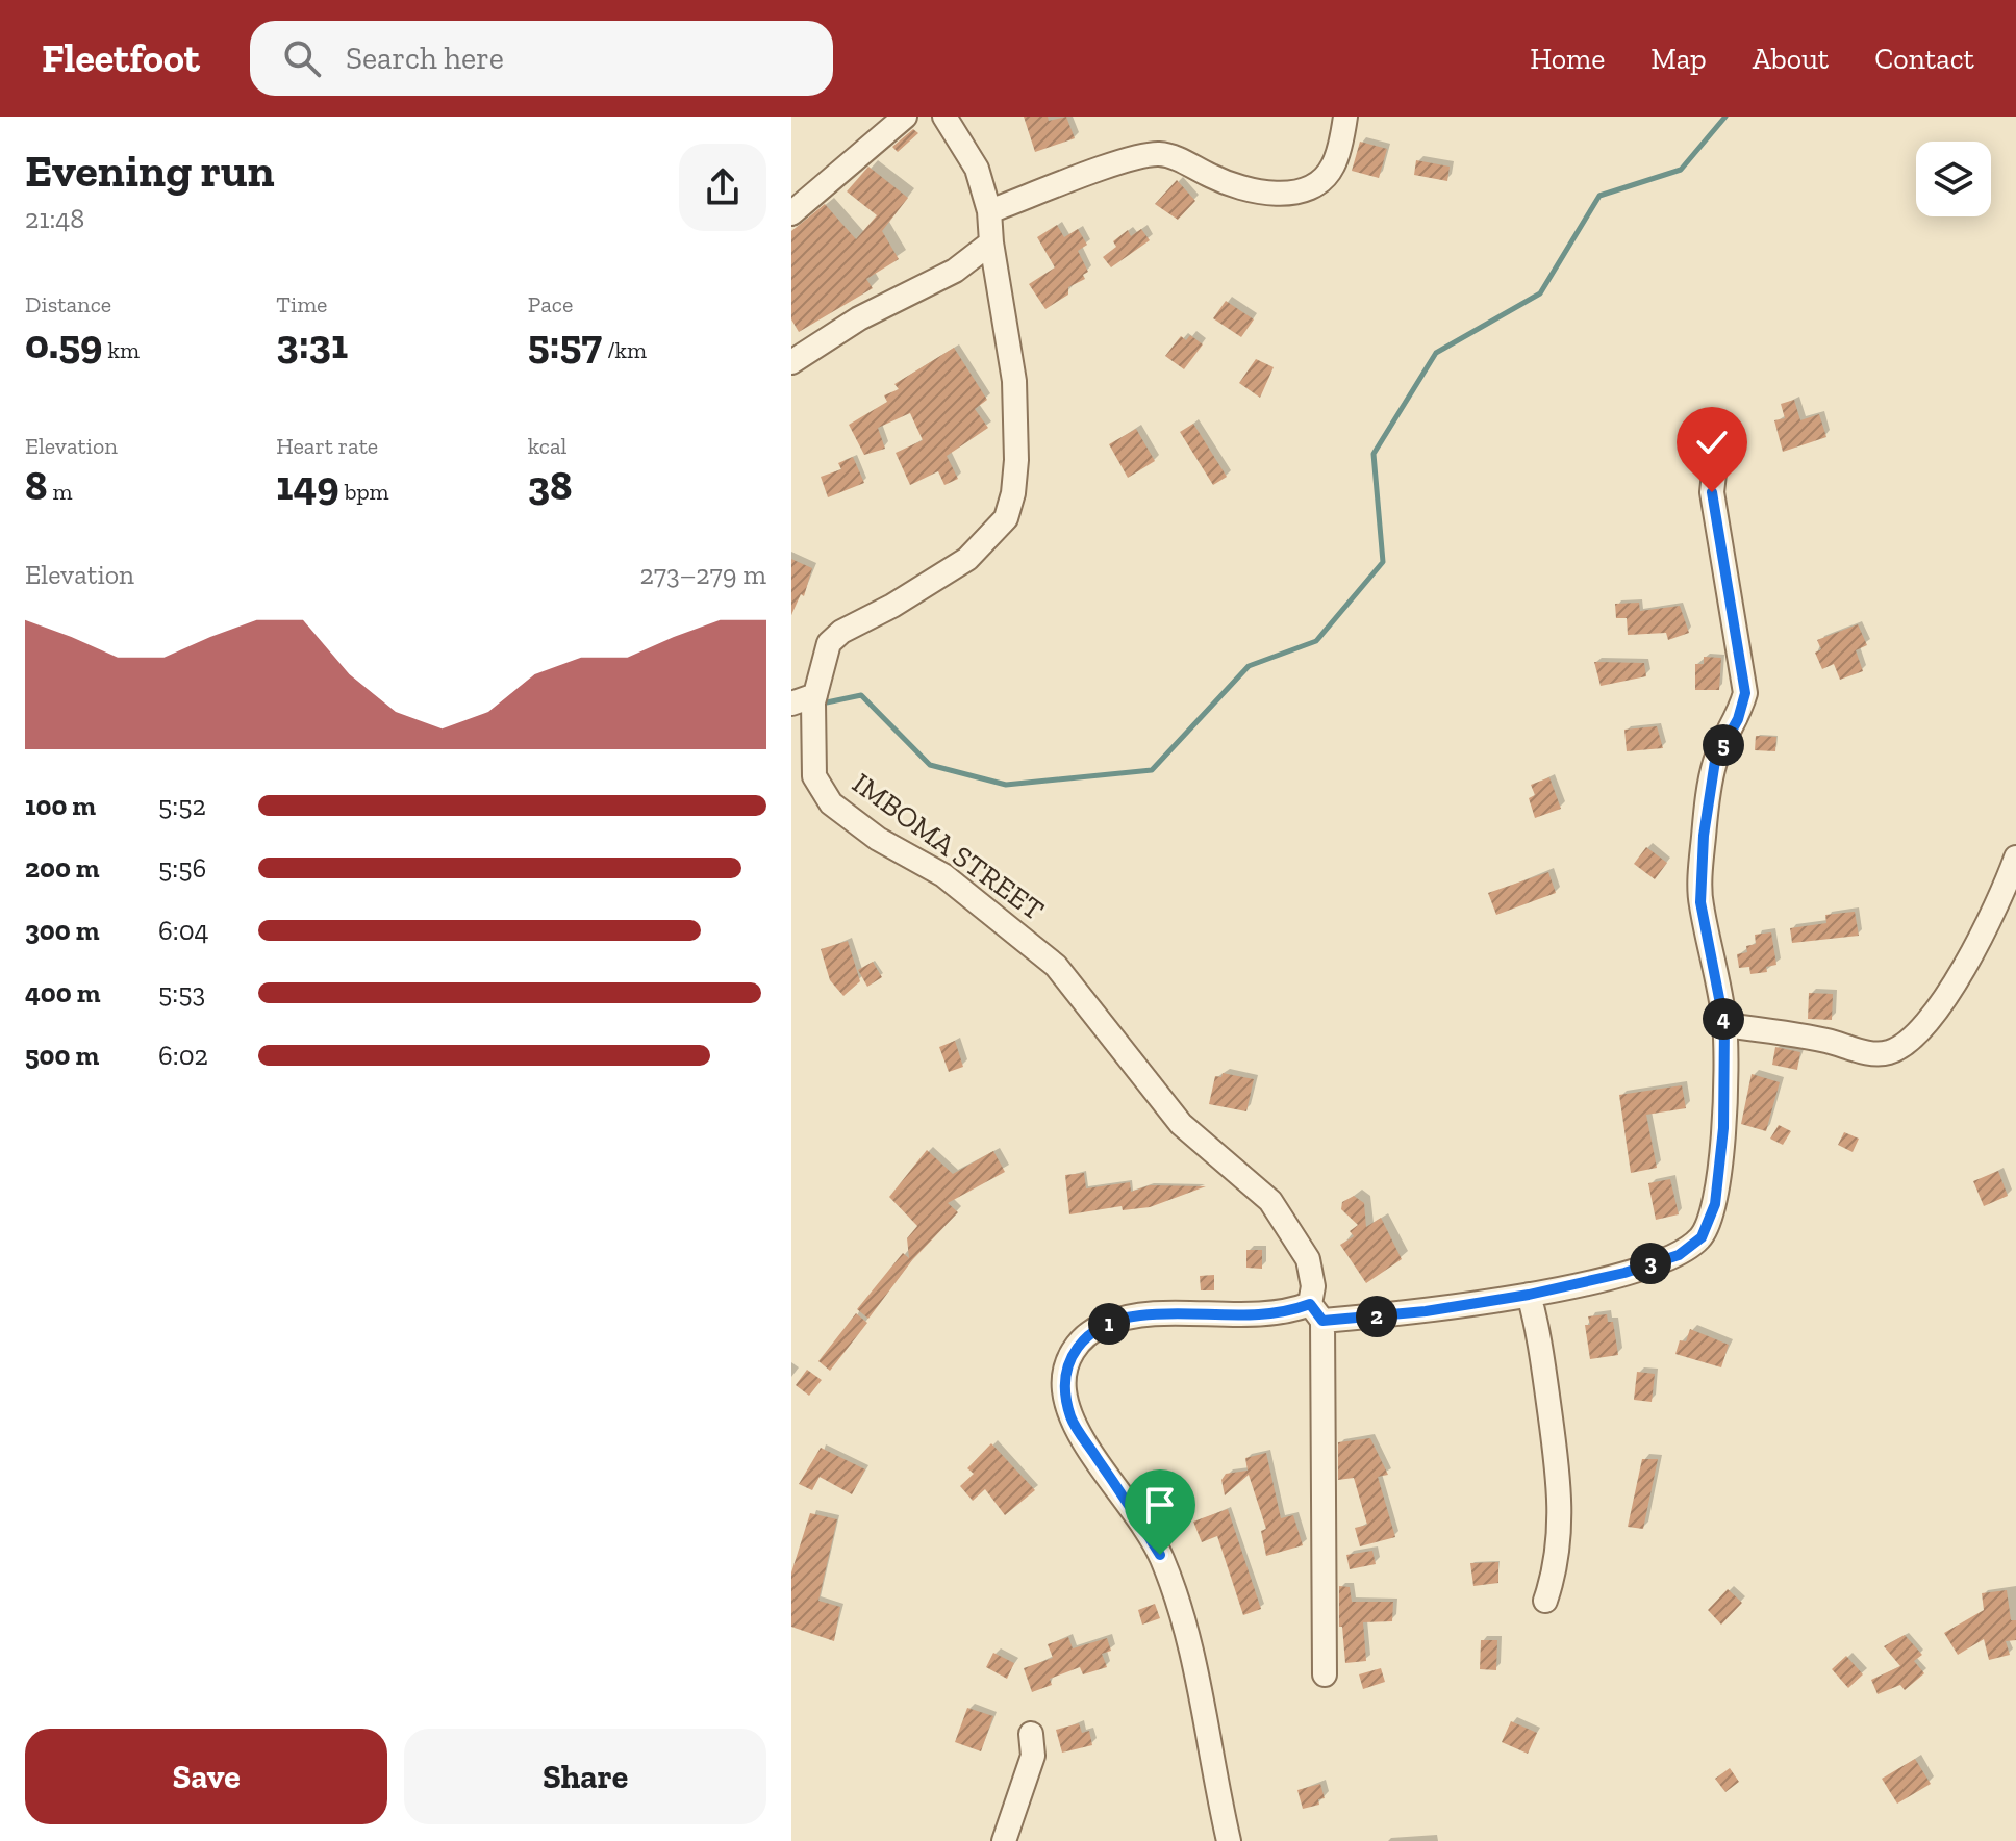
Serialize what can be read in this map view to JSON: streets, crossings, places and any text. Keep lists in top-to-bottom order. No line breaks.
{"streets":{"street":["IMBOMA STREET"]},"page":{"header":"Fleetfoot","search":"Search here","nav":["Home","Map","About","Contact"],"heading":["Evening run","21:48"],"stats":[["Distance","0.59 km"],["Time","3:31"],["Pace","5:57 /km"],["Elevation","8 m"],["Heart rate","149 bpm"],["kcal","38"]],"chart":["Elevation","273–279 m"],"pins":["5","4","3","2","1"],"list":[{"name":"100 m","note":"5:52"},{"name":"200 m","note":"5:56"},{"name":"300 m","note":"6:04"},{"name":"400 m","note":"5:53"},{"name":"500 m","note":"6:02"}],"buttons":["Save","Share"]}}
